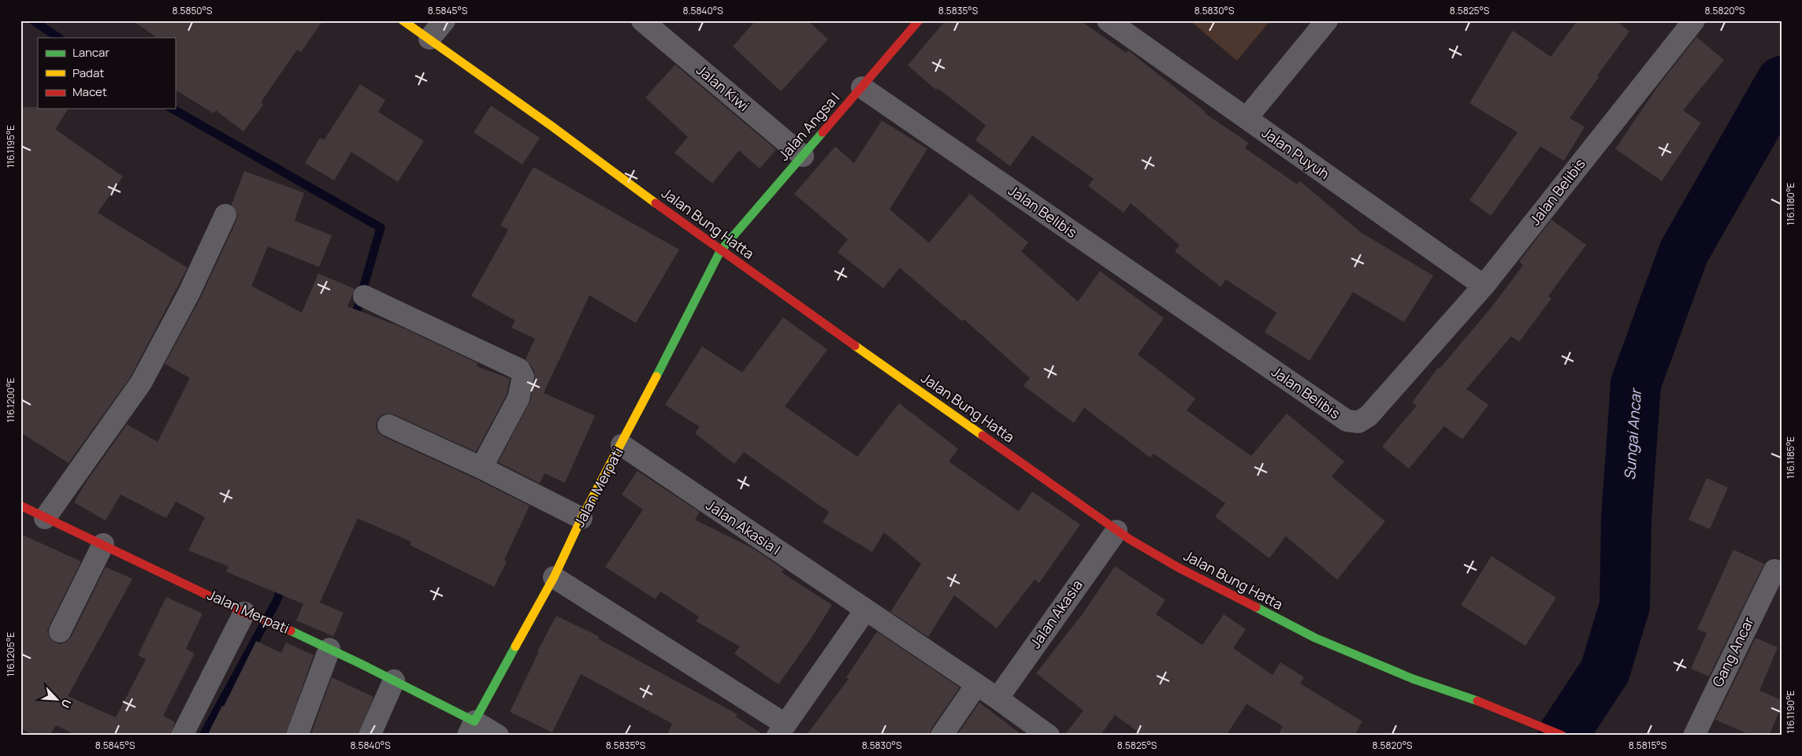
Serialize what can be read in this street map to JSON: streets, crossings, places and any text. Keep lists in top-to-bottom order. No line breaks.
{"streets":{"main road":["Jalan Angsa I","Jalan Bung Hatta","Jalan Merpati"],"street":["Jalan Kiwi","Jalan Puyuh","Jalan Belibis","Jalan Akasia I","Jalan Akasia","Gang Ancar"]},"crossings":[["Jalan Kiwi","Jalan Angsa I"],["Jalan Angsa I","Jalan Belibis"],["Jalan Angsa I","Jalan Bung Hatta"],["Jalan Angsa I","Jalan Merpati"],["Jalan Puyuh","Jalan Belibis"],["Jalan Bung Hatta","Jalan Merpati"],["Jalan Bung Hatta","Jalan Akasia"],["Jalan Merpati","Jalan Akasia I"],["Jalan Akasia I","Jalan Akasia"]],"water":["Sungai Ancar"],"legend":["Lancar","Padat","Macet"],"north":"bottom right","coordinates":["8.5850°S","8.5845°S","8.5840°S","8.5835°S","8.5830°S","8.5825°S","8.5820°S","116.1195°E","116.1180°E","116.1200°E","116.1185°E","116.1205°E","116.1190°E","8.5815°S"]}
